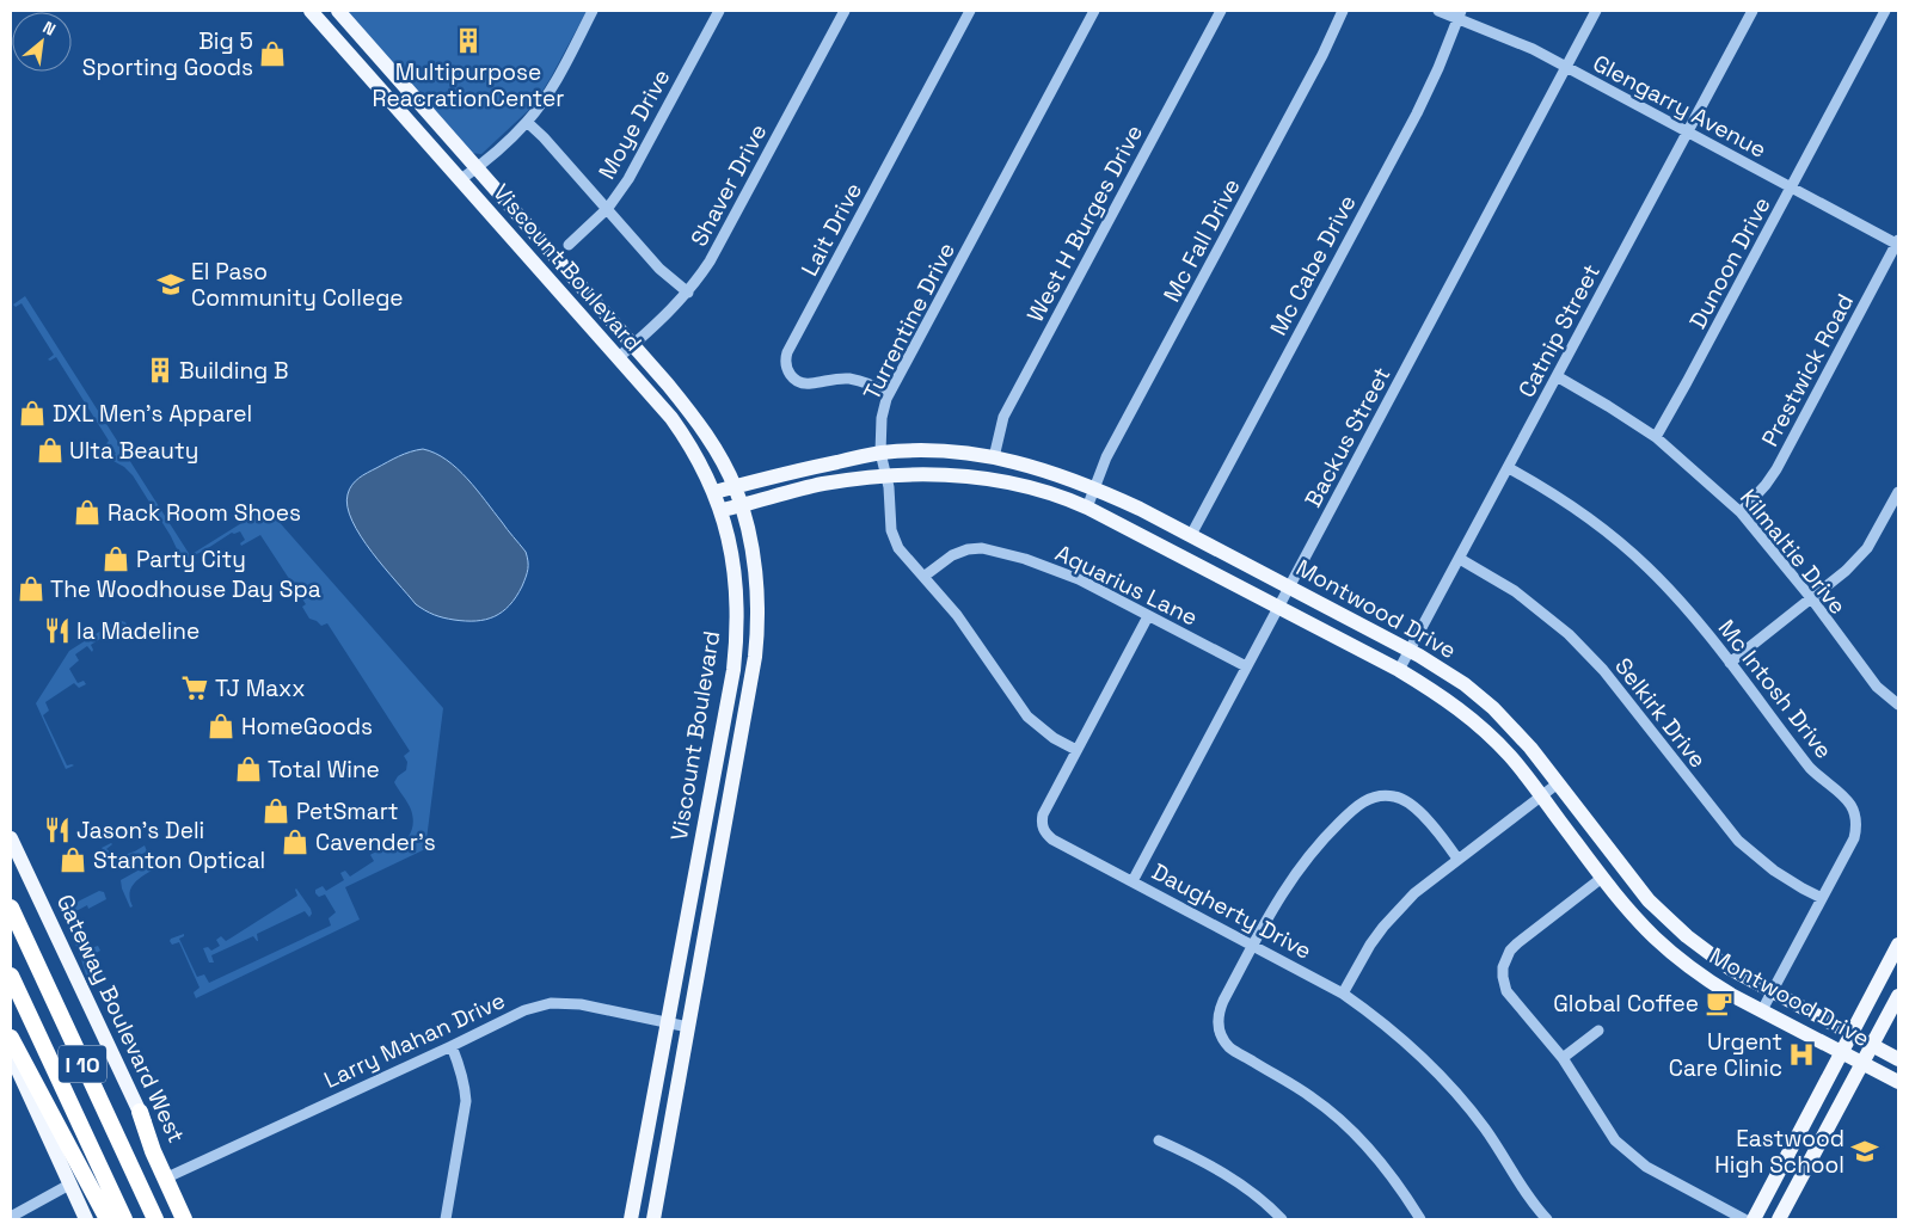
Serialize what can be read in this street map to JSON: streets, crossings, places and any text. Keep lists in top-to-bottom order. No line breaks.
{"streets":{"highway":["I 10"],"main road":["Viscount Boulevard","Montwood Drive","Gateway Boulevard West"],"street":["Glengarry Avenue","Moye Drive","Shaver Drive","West H Burges Drive","Lait Drive","Mc Fall Drive","Dunoon Drive","Mc Cabe Drive","Turrentine Drive","Catnip Street","Prestwick Road","Backus Street","Kilmaltie Drive","Aquarius Lane","Mc Intosh Drive","Selkirk Drive","Daugherty Drive","Larry Mahan Drive"]},"crossings":[["Glengarry Avenue","Dunoon Drive"],["Glengarry Avenue","Mc Cabe Drive"],["Glengarry Avenue","Catnip Street"],["Glengarry Avenue","Prestwick Road"],["Glengarry Avenue","Backus Street"],["Shaver Drive","Viscount Boulevard"],["West H Burges Drive","Montwood Drive"],["Lait Drive","Turrentine Drive"],["Mc Fall Drive","Montwood Drive"],["Dunoon Drive","Kilmaltie Drive"],["Mc Cabe Drive","Montwood Drive"],["Viscount Boulevard","Montwood Drive"],["Viscount Boulevard","Larry Mahan Drive"],["Turrentine Drive","Aquarius Lane"],["Turrentine Drive","Montwood Drive"],["Turrentine Drive","Daugherty Drive"],["Catnip Street","Kilmaltie Drive"],["Catnip Street","Montwood Drive"],["Catnip Street","Mc Intosh Drive"],["Catnip Street","Selkirk Drive"],["Prestwick Road","Kilmaltie Drive"],["Backus Street","Aquarius Lane"],["Backus Street","Montwood Drive"],["Backus Street","Daugherty Drive"],["Aquarius Lane","Daugherty Drive"],["Montwood Drive","Mc Intosh Drive"],["Mc Intosh Drive","Selkirk Drive"],["Gateway Boulevard West","Larry Mahan Drive"]],"places":{"building":["Multipurpose ReacrationCenter","Building B"],"shop":["Big 5 Sporting Goods","DXL Men's Apparel","Ulta Beauty","Rack Room Shoes","Party City","The Woodhouse Day Spa","HomeGoods","Total Wine","PetSmart","Cavender's","Stanton Optical"],"school or university":["El Paso Community College","Eastwood High School"],"restaurant":["la Madeline","Jason's Deli"],"supermarket":["TJ Maxx"],"cafe":["Global Coffee"],"hospital":["Urgent Care Clinic"]},"north":"top right"}
